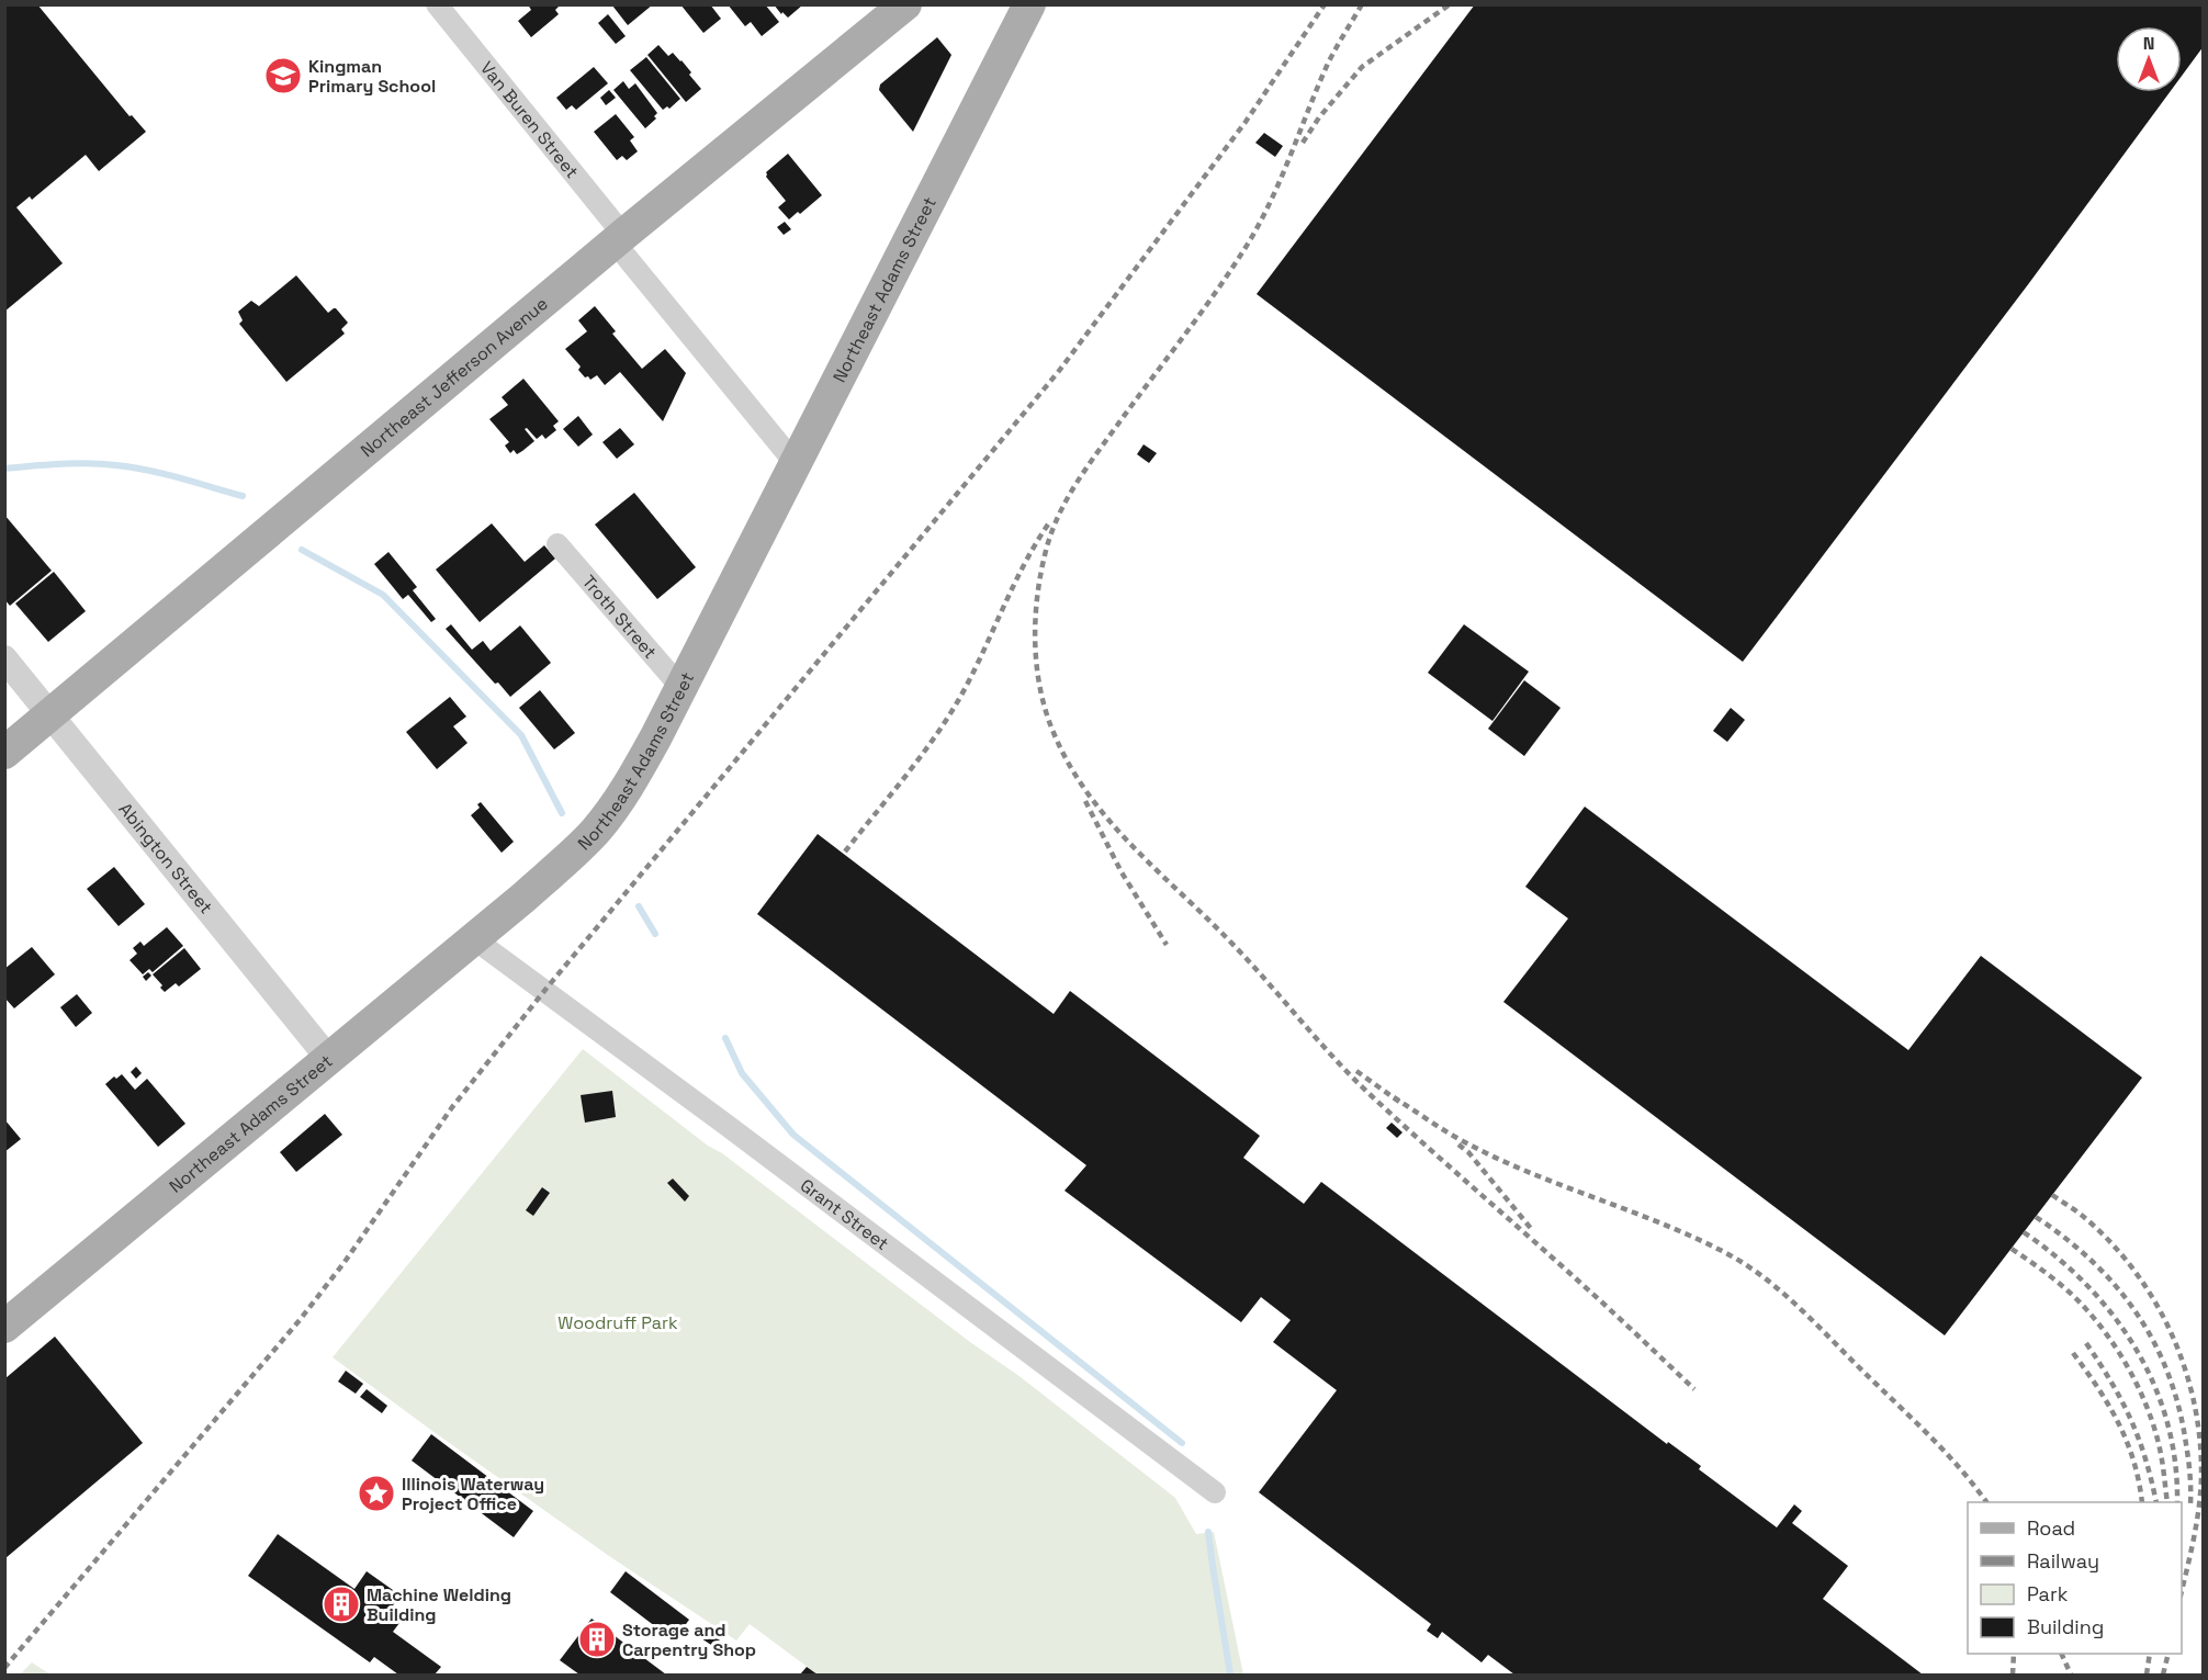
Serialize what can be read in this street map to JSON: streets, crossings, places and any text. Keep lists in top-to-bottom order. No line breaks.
{"streets":{"main road":["Northeast Adams Street","Northeast Jefferson Avenue"],"street":["Van Buren Street","Troth Street","Abington Street","Grant Street"]},"crossings":[["Van Buren Street","Northeast Adams Street"],["Van Buren Street","Northeast Jefferson Avenue"],["Northeast Adams Street","Troth Street"],["Northeast Adams Street","Abington Street"],["Northeast Adams Street","Grant Street"],["Northeast Jefferson Avenue","Abington Street"]],"parks":["Woodruff Park"],"places":{"school or university":["Kingman Primary School"],"place":["Illinois Waterway Project Office"],"building":["Machine Welding Building","Storage and Carpentry Shop"]},"legend":["Road","Railway","Park","Building"],"north":"top"}
